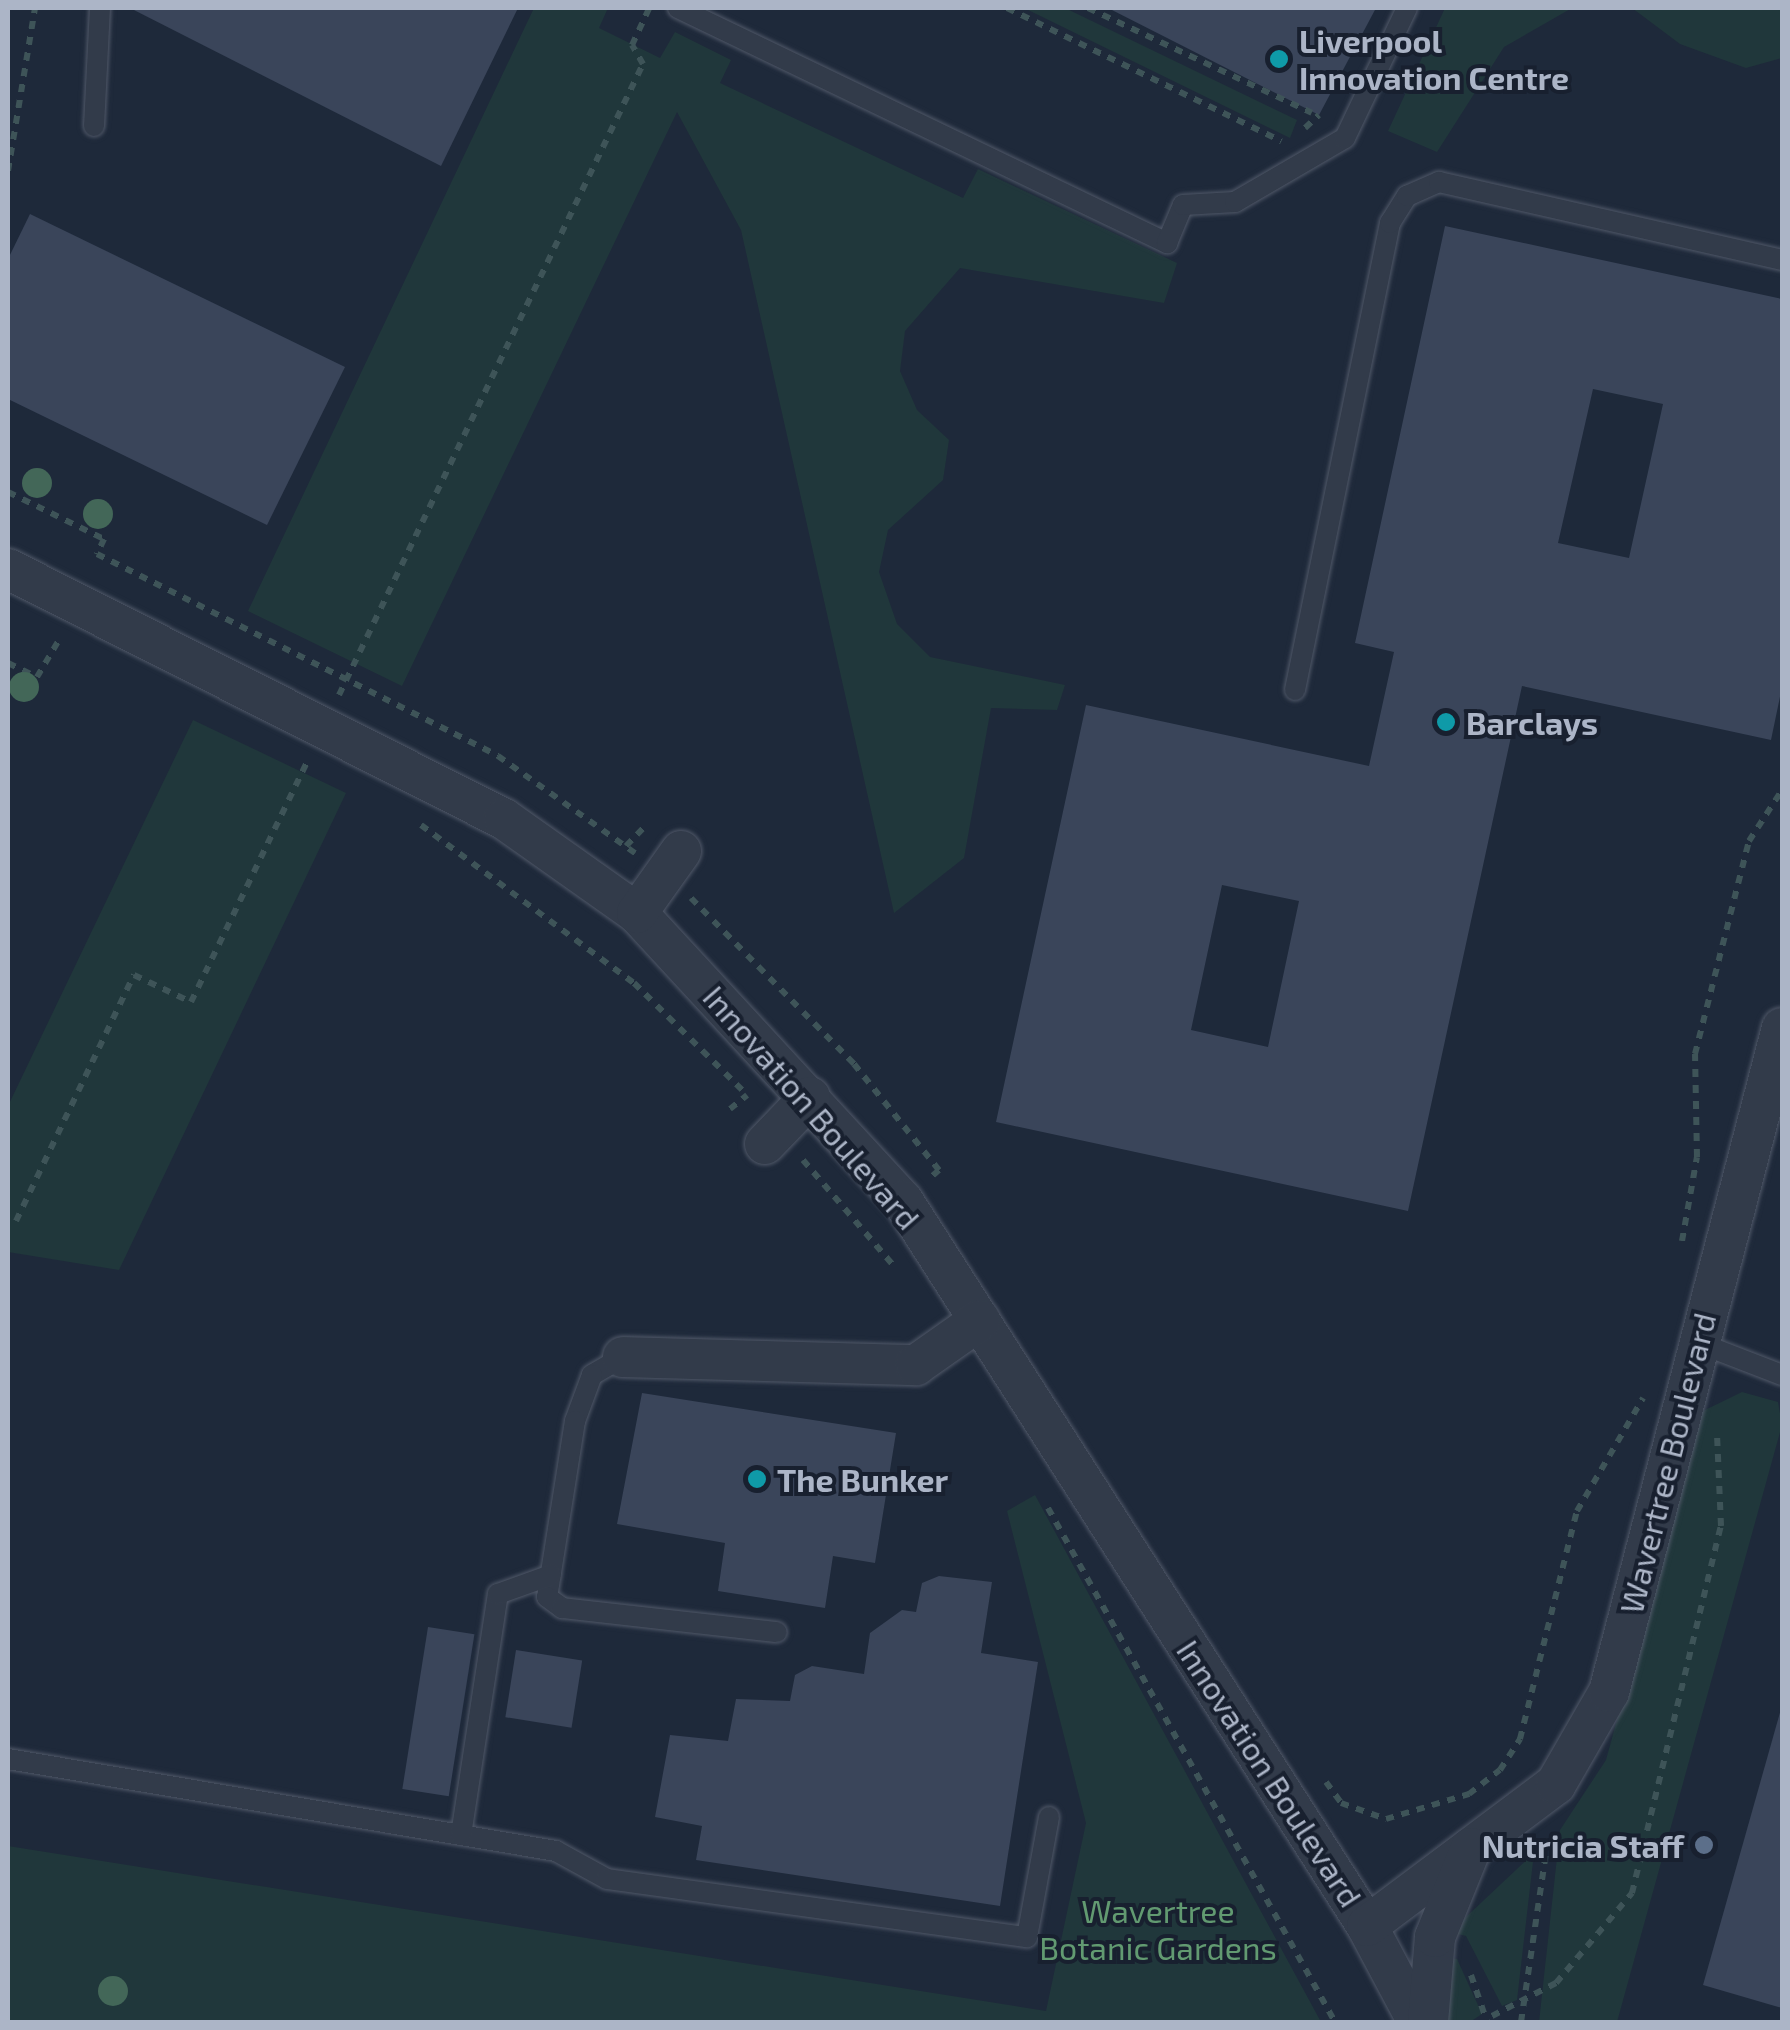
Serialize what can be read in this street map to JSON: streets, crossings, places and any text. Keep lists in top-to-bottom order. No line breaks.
{"streets":{"street":["Innovation Boulevard","Wavertree Boulevard"]},"crossings":[["Innovation Boulevard","Wavertree Boulevard"]],"parks":["Wavertree Botanic Gardens"],"places":["Liverpool Innovation Centre","Barclays","The Bunker","Nutricia Staff"]}
